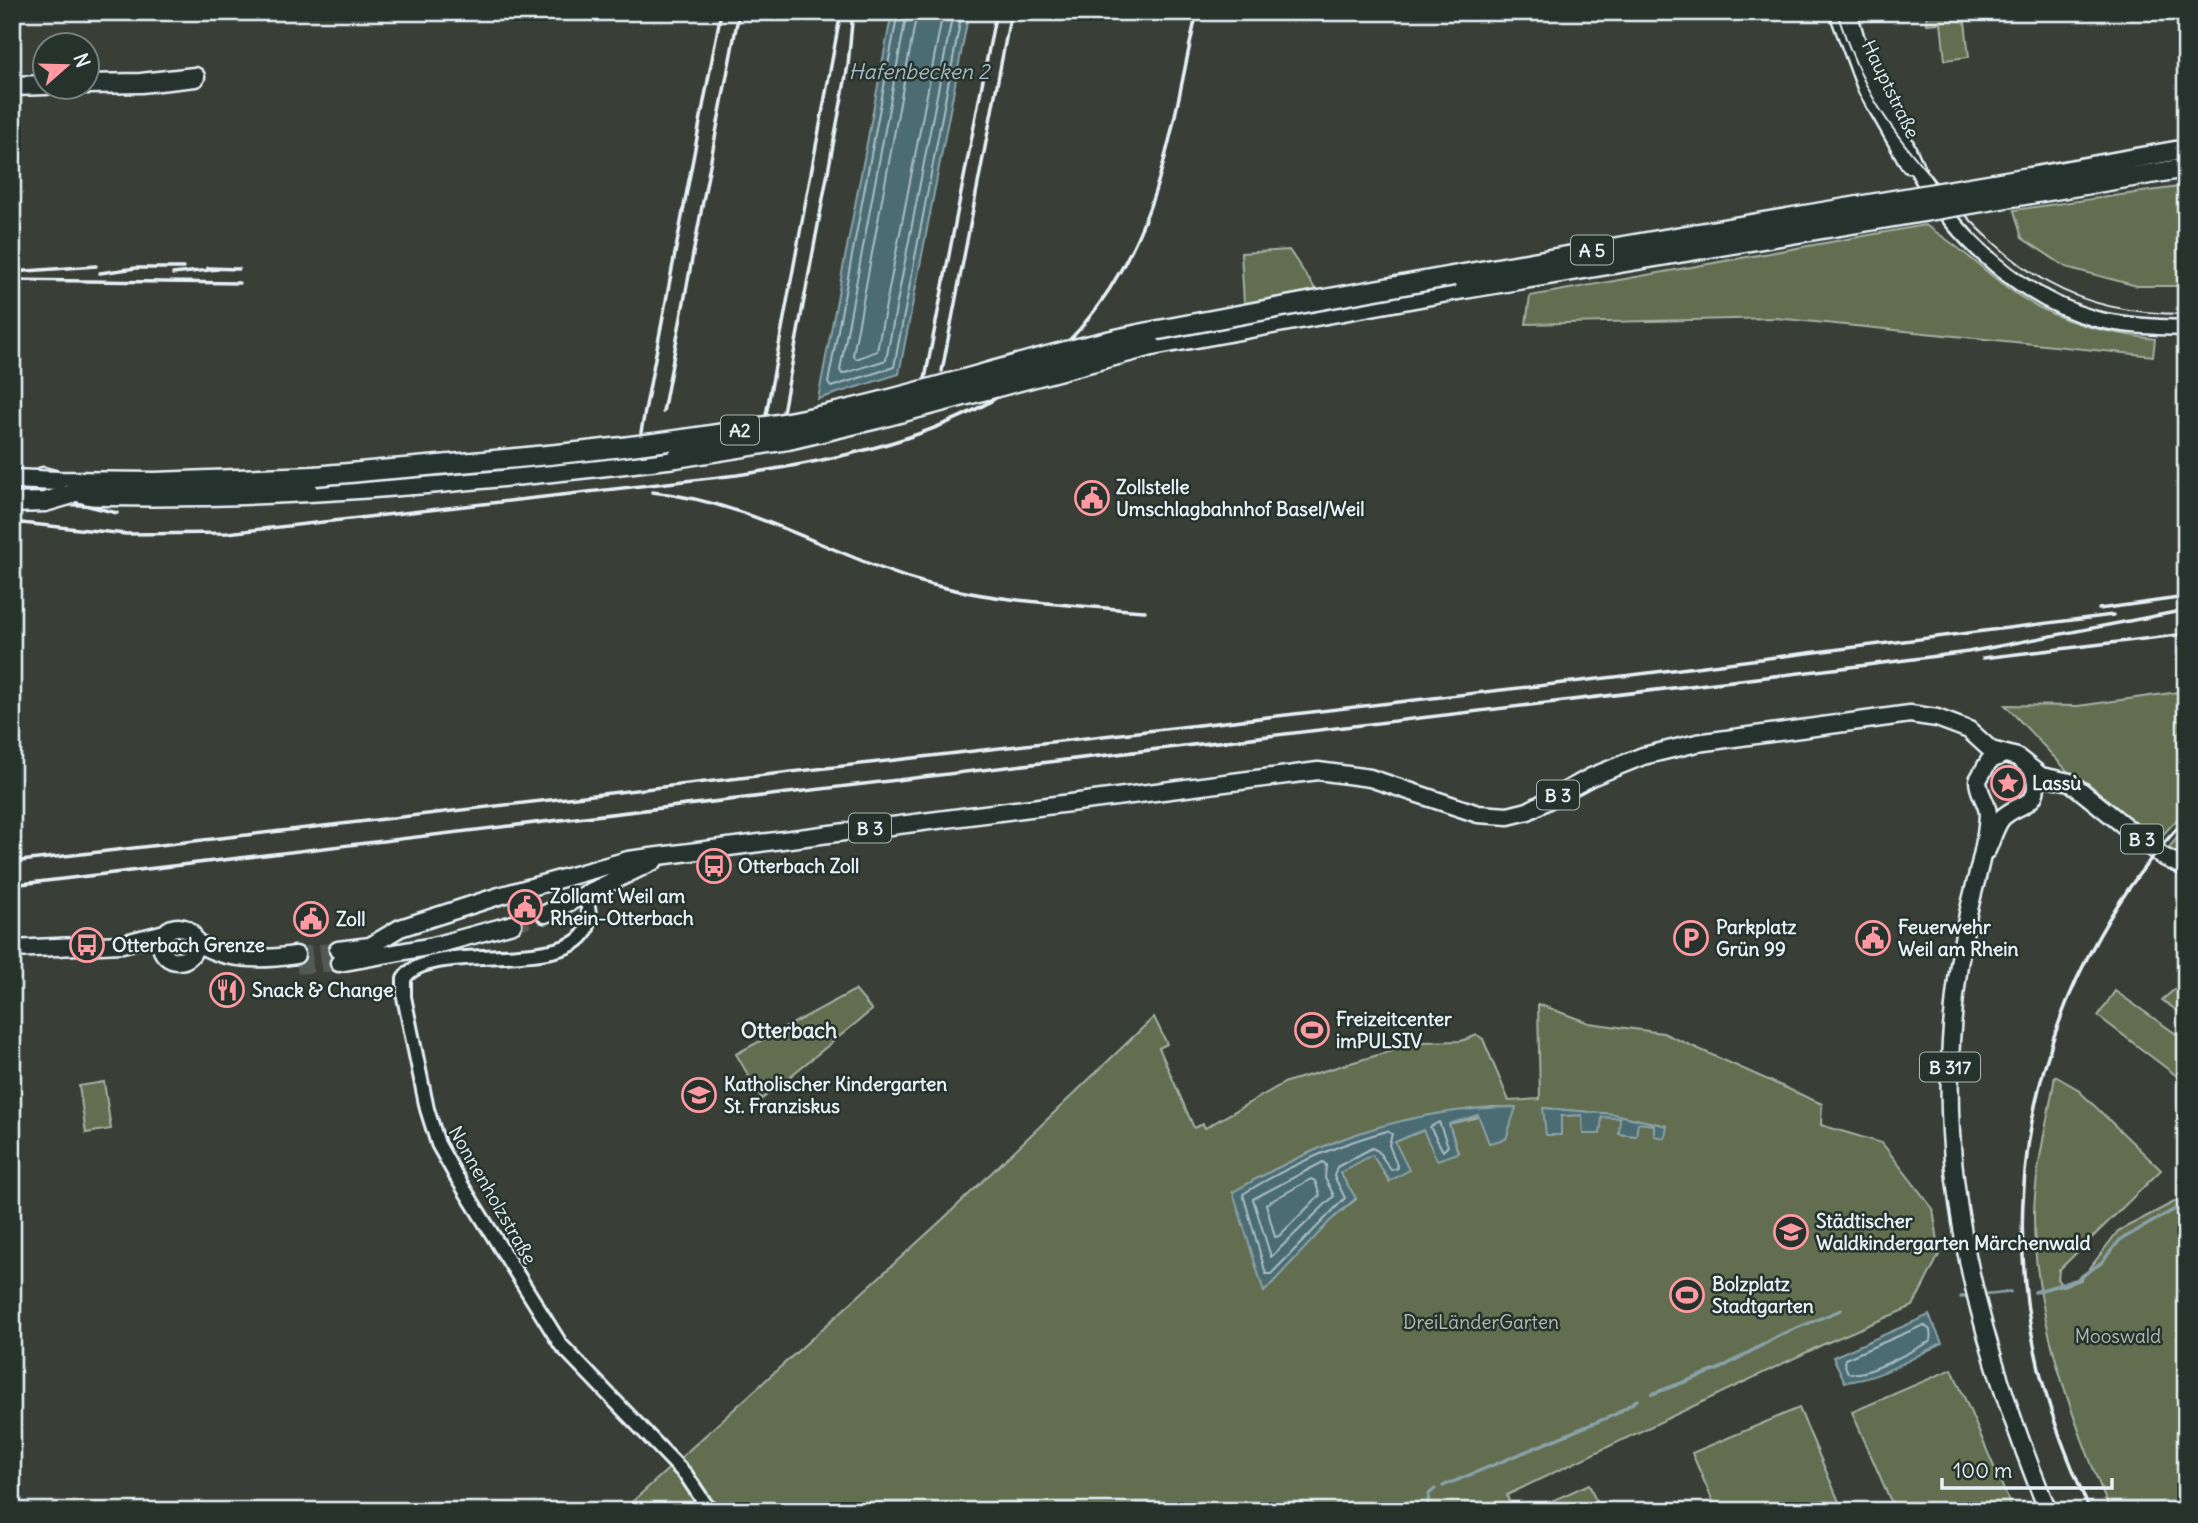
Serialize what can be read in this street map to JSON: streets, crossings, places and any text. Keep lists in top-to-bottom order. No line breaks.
{"streets":{"highway":["A 5","A2"],"main road":["Hauptstraße","B 3","B 317"],"street":["Nonnenholzstraße"]},"crossings":[["A 5","A2"],["B 3","B 317"],["B 3","Nonnenholzstraße"]],"districts":["Otterbach"],"water":["Hafenbecken 2"],"parks":["DreiLänderGarten","Mooswald"],"places":{"public building":["Zollstelle Umschlagbahnhof Basel/Weil","Zollamt Weil am Rhein-Otterbach","Zoll","Feuerwehr Weil am Rhein"],"place":["Lassù"],"bus stop":["Otterbach Zoll","Otterbach Grenze"],"parking":["Parkplatz Grün 99"],"restaurant":["Snack & Change"],"sports":["Freizeitcenter imPULSIV","Bolzplatz Stadtgarten"],"school or university":["Katholischer Kindergarten St. Franziskus","Städtischer Waldkindergarten Märchenwald"]},"scale_bar":"100 m","north":"right"}
